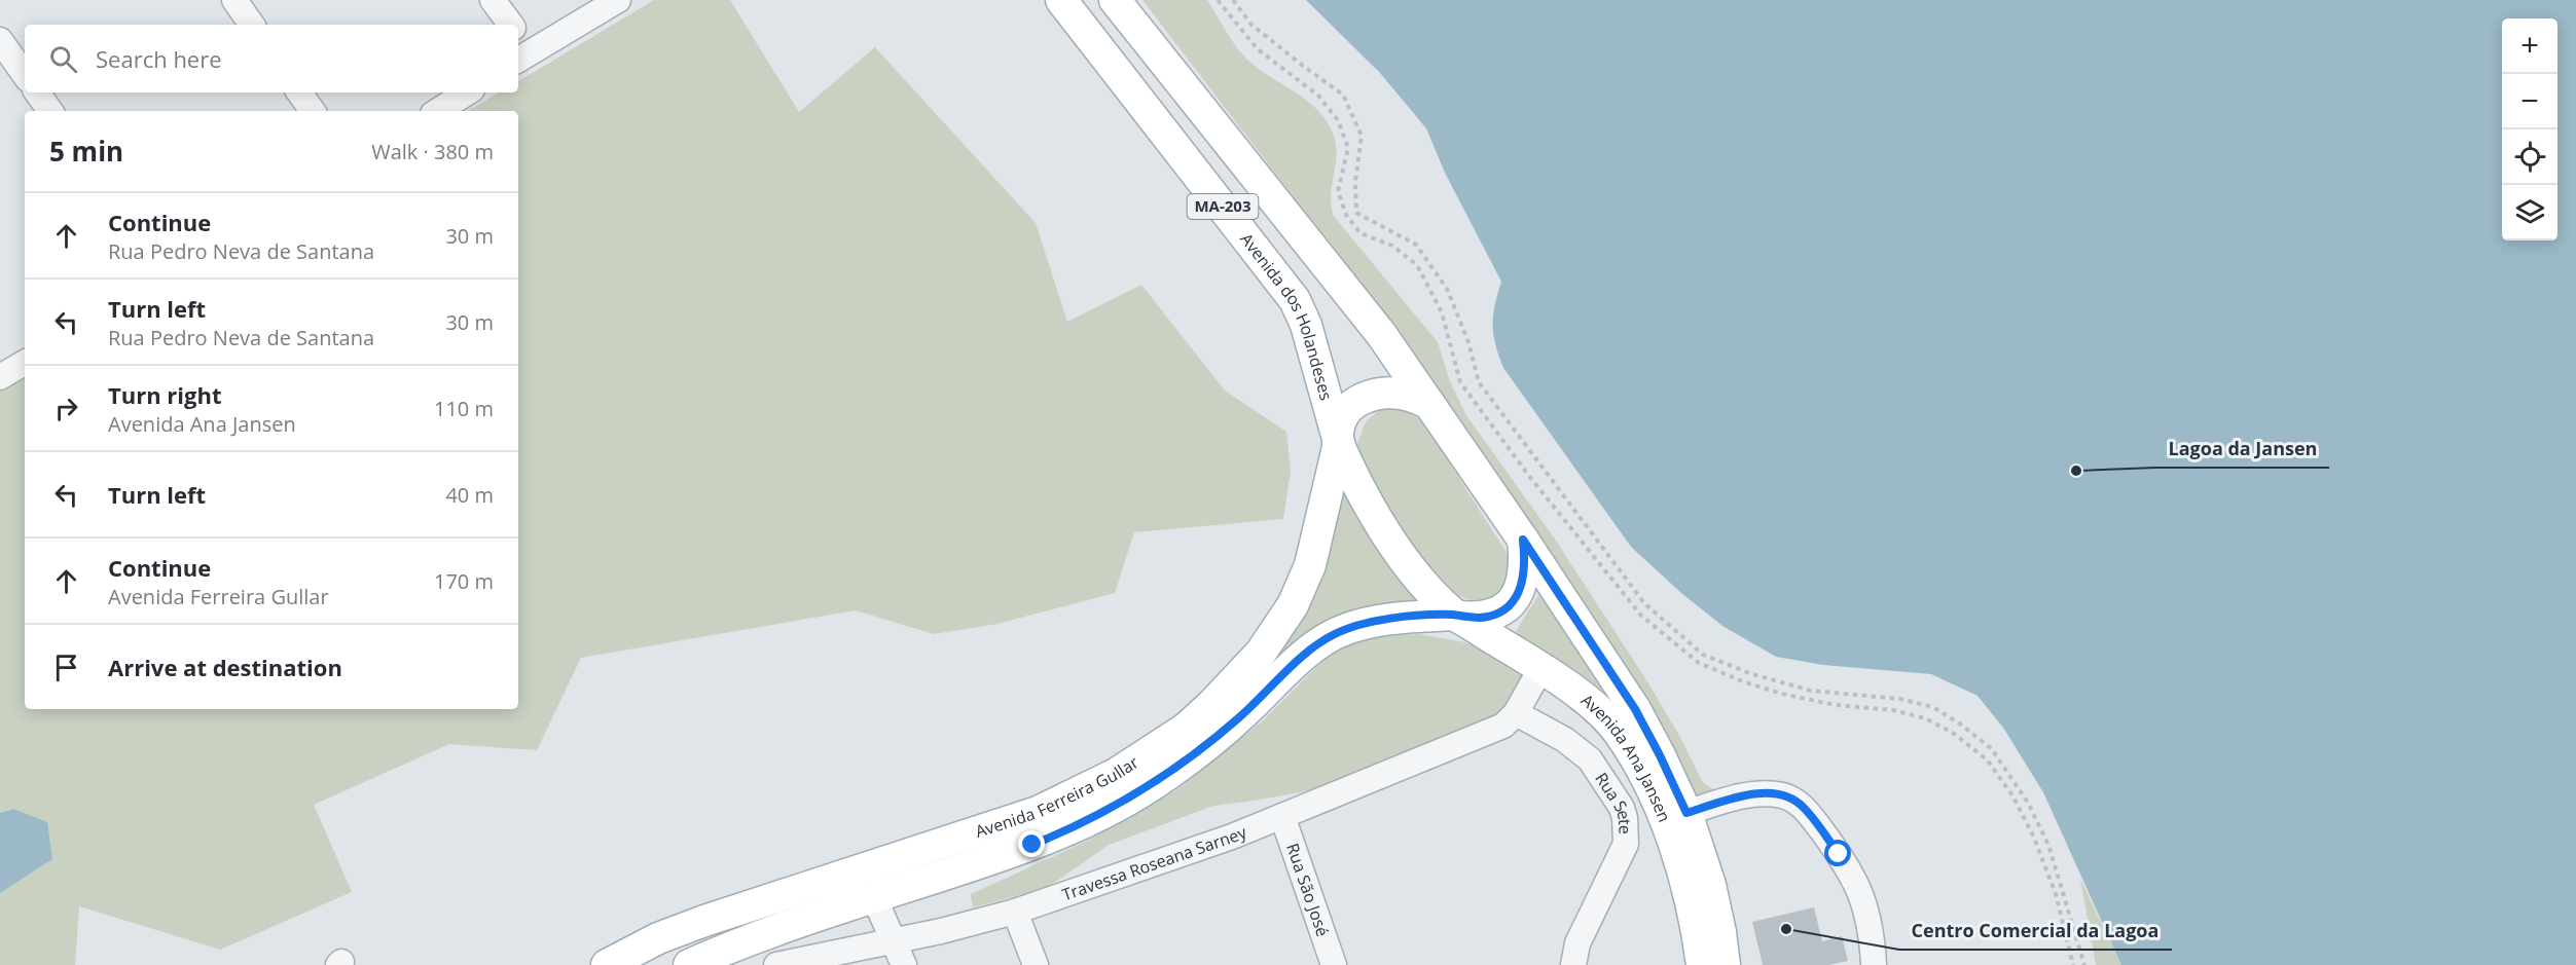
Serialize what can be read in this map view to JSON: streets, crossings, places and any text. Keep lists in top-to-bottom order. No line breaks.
{"streets":{"main road":["MA-203","Avenida dos Holandeses","Avenida Ana Jansen","Avenida Ferreira Gullar"],"street":["Rua Sete","Travessa Roseana Sarney","Rua São José"]},"crossings":[["MA-203","Avenida dos Holandeses"],["MA-203","Avenida Ana Jansen"],["MA-203","Avenida Ferreira Gullar"],["Avenida dos Holandeses","Avenida Ferreira Gullar"],["Avenida Ana Jansen","Avenida Ferreira Gullar"],["Rua Sete","Travessa Roseana Sarney"],["Travessa Roseana Sarney","Rua São José"]],"places":["Lagoa da Jansen","Centro Comercial da Lagoa"],"page":{"map_buttons":["+","−"],"search":"Search here","heading":["5 min","Walk · 380 m"],"list":[["Continue","Rua Pedro Neva de Santana","30 m"],["Turn left","Rua Pedro Neva de Santana","30 m"],["Turn right","Avenida Ana Jansen","110 m"],["Turn left","40 m"],["Continue","Avenida Ferreira Gullar","170 m"],"Arrive at destination"]}}
